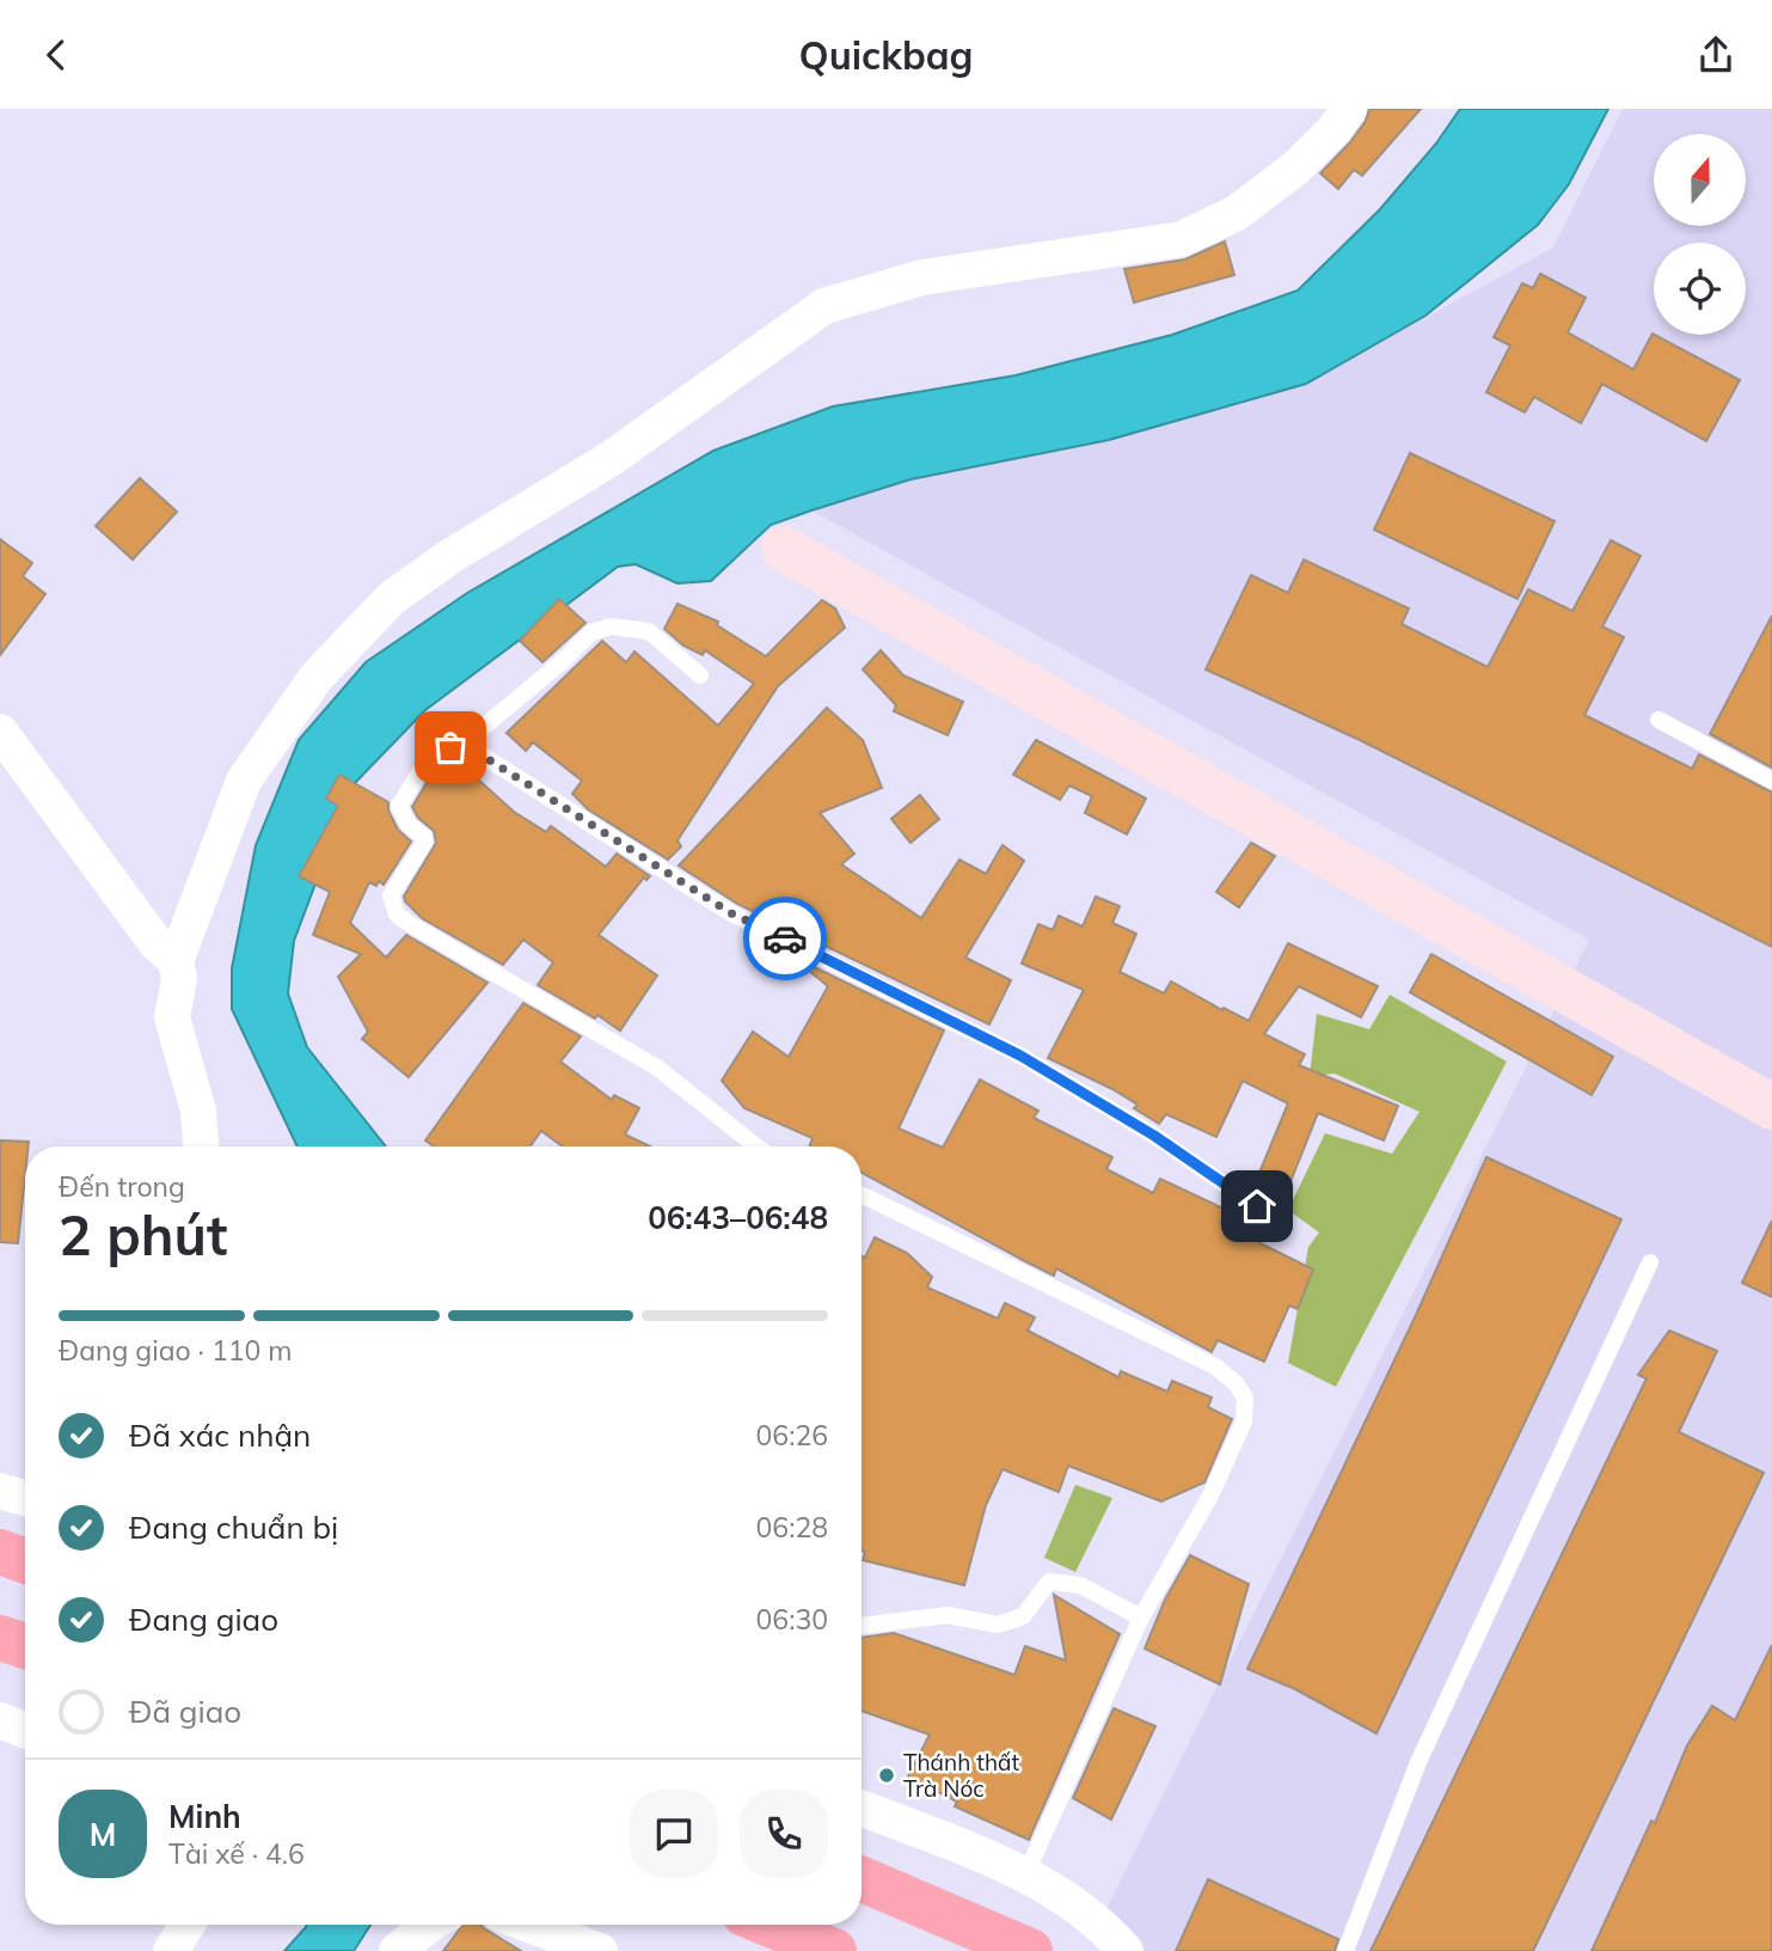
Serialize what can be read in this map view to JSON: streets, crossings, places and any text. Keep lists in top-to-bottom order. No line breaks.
{"places":["Thánh thất Trà Nóc"],"north":"top","page":{"header":"Quickbag","heading":["2 phút","Đến trong","06:43–06:48"],"panel":["Minh","Tài xế · 4.6"],"bar":"Đang giao · 110 m","list":[["Đã xác nhận","06:26"],["Đang chuẩn bị","06:28"],["Đang giao","06:30"],"Đã giao"],"round":"M"}}
